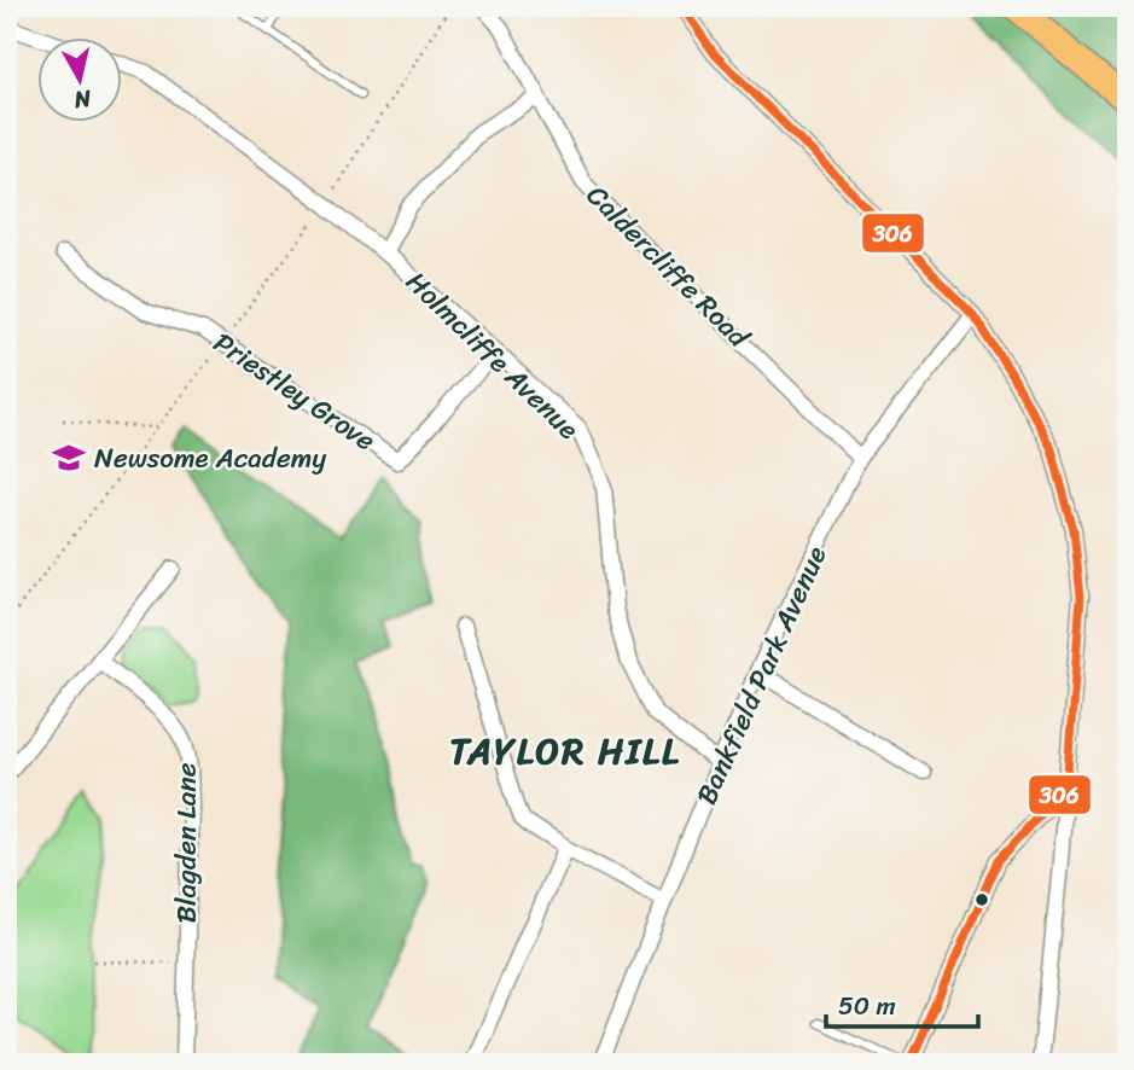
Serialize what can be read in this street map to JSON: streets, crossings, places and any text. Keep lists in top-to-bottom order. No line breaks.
{"streets":{"street":["Caldercliffe Road","Holmcliffe Avenue","Priestley Grove","Bankfield Park Avenue","Blagden Lane"]},"crossings":[["Caldercliffe Road","Bankfield Park Avenue"],["Holmcliffe Avenue","Priestley Grove"],["Holmcliffe Avenue","Bankfield Park Avenue"]],"districts":["TAYLOR HILL"],"places":{"school or university":["Newsome Academy"]},"lines":["transit line 306"],"scale_bar":"50 m","north":"bottom"}
